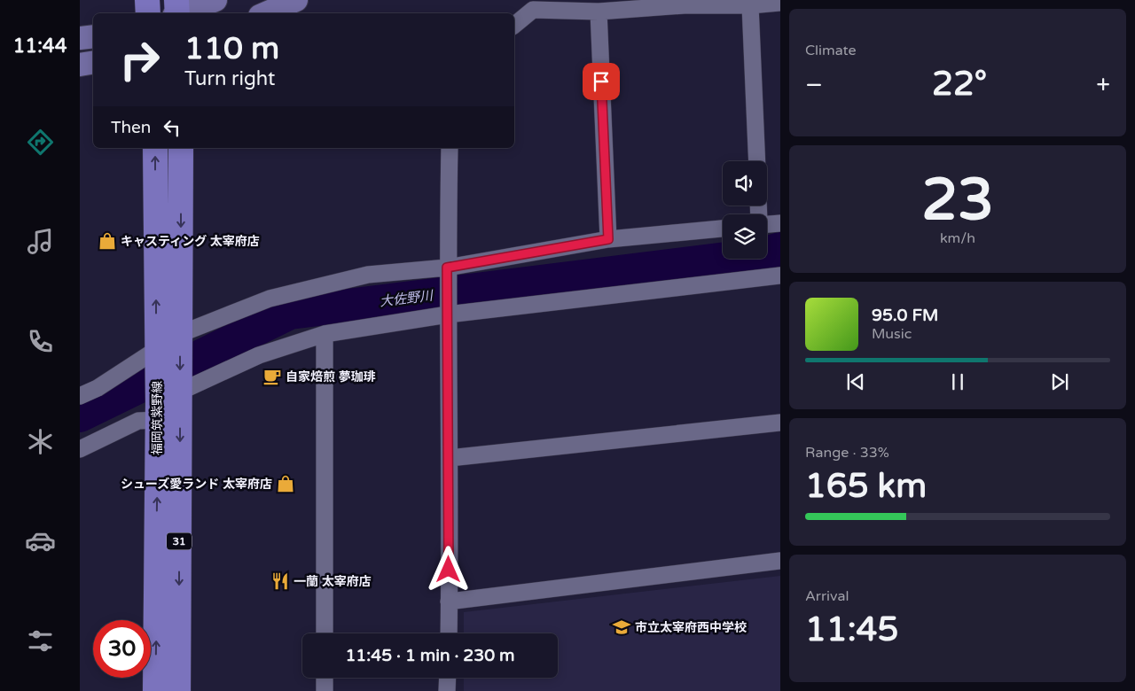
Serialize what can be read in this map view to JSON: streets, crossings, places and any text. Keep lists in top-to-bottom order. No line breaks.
{"streets":{"main road":["福岡筑紫野線","31"]},"water":["大佐野川"],"places":{"shop":["キャスティング 太宰府店","シューズ愛ランド 太宰府店"],"cafe":["自家焙煎 夢珈琲"],"restaurant":["一蘭 太宰府店"],"school or university":["市立太宰府西中学校"]},"page":{"tabs":"11:44","tile":["Climate",["23","km/h"],["Range · 33%","165 km"],["Arrival","11:45"]],"turn":["110 m","Turn right"],"heat":["−","22°","+"],"then":"Then","song":["95.0 FM","Music"],"limit":"30","trip":"11:45 · 1 min · 230 m"}}
